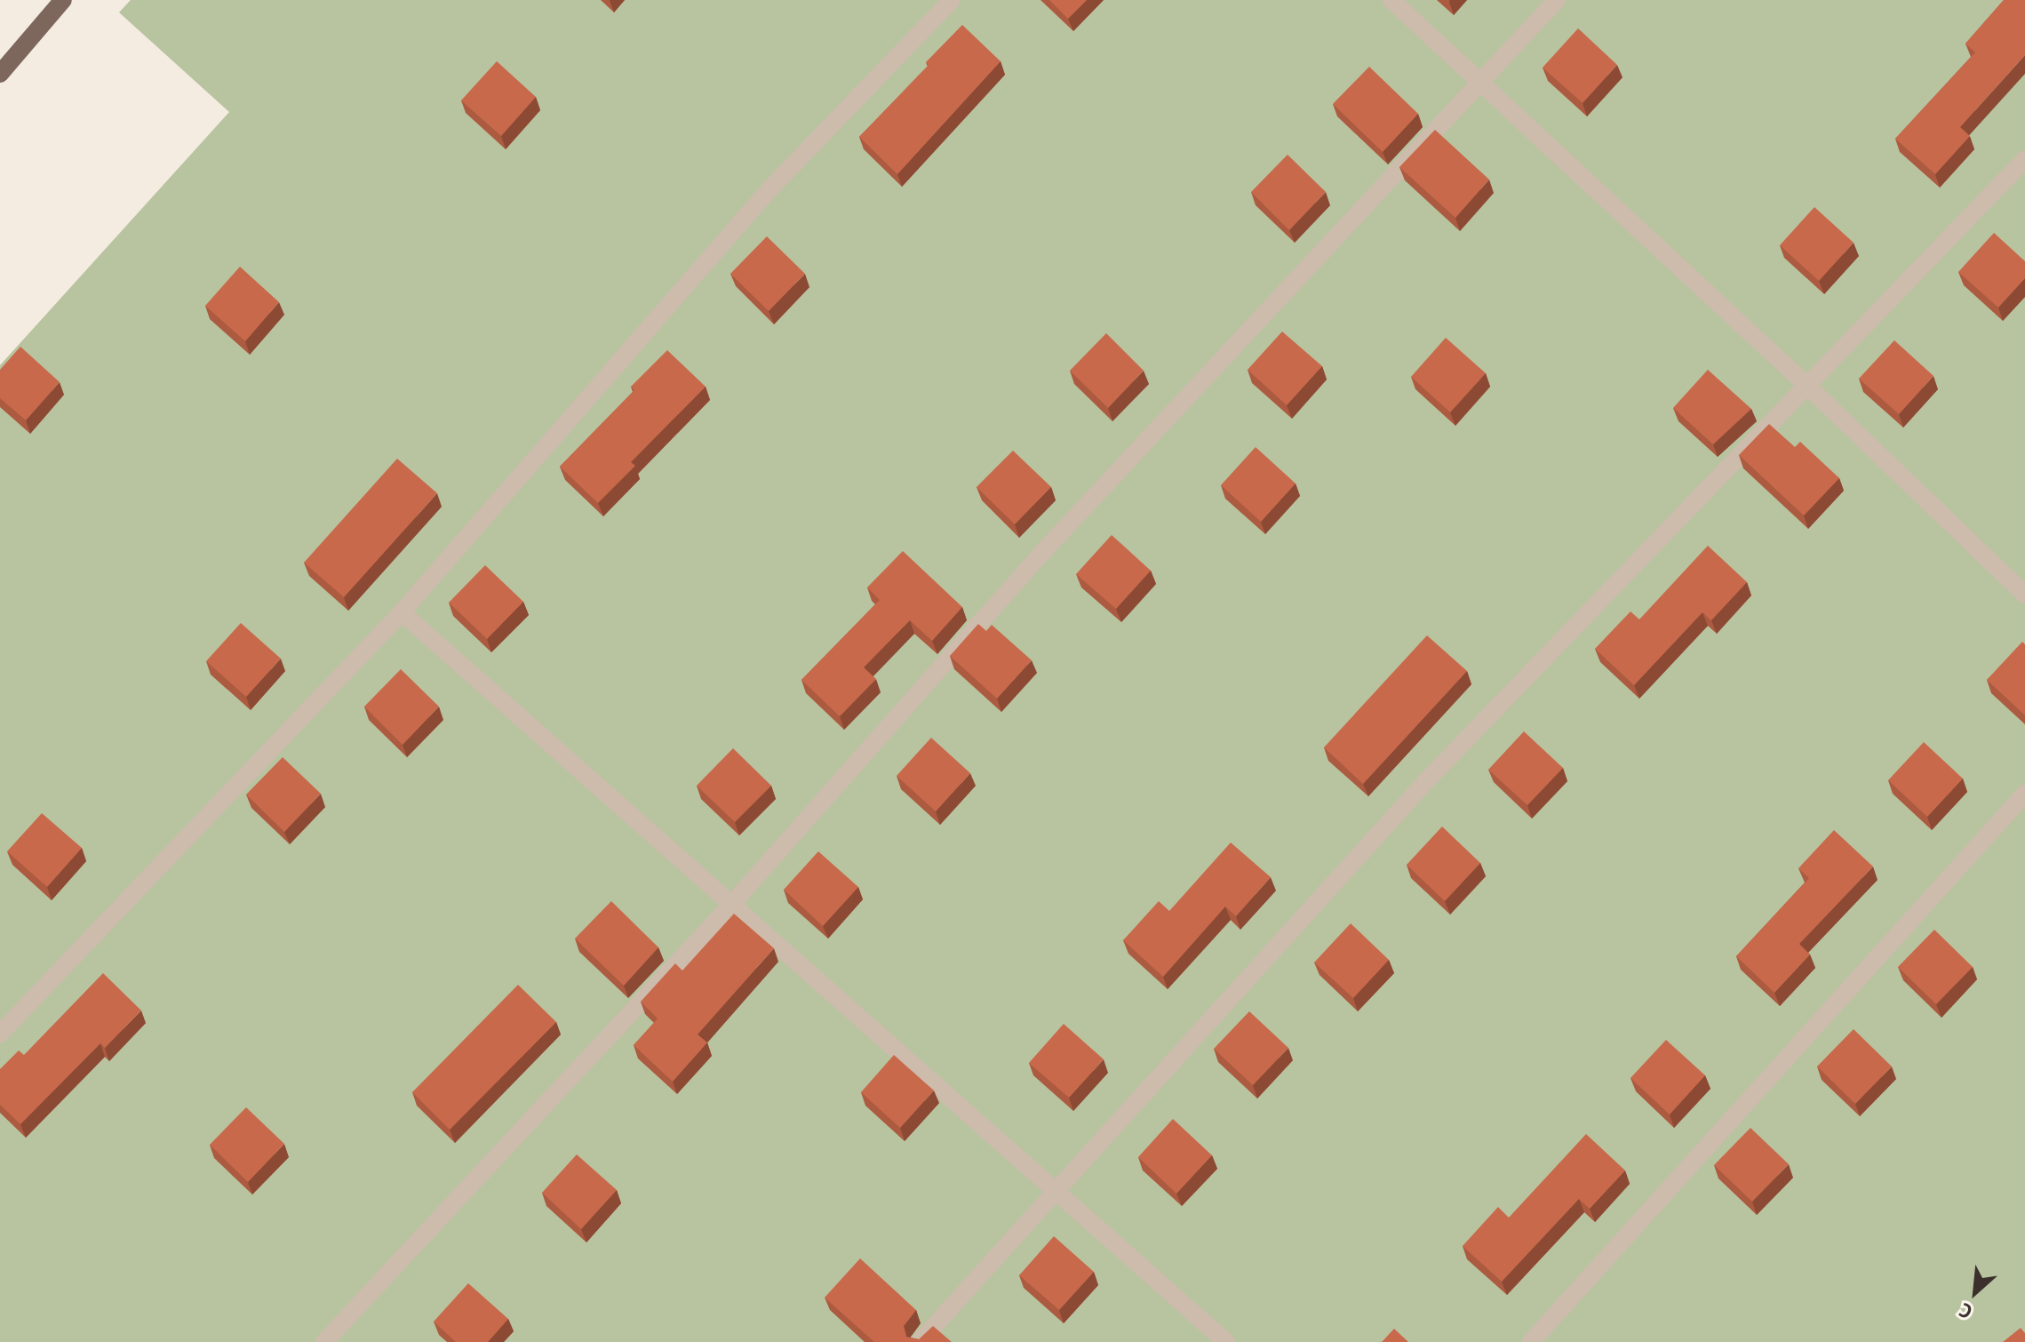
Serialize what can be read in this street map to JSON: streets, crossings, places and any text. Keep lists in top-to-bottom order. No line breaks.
{"north":"bottom left"}
